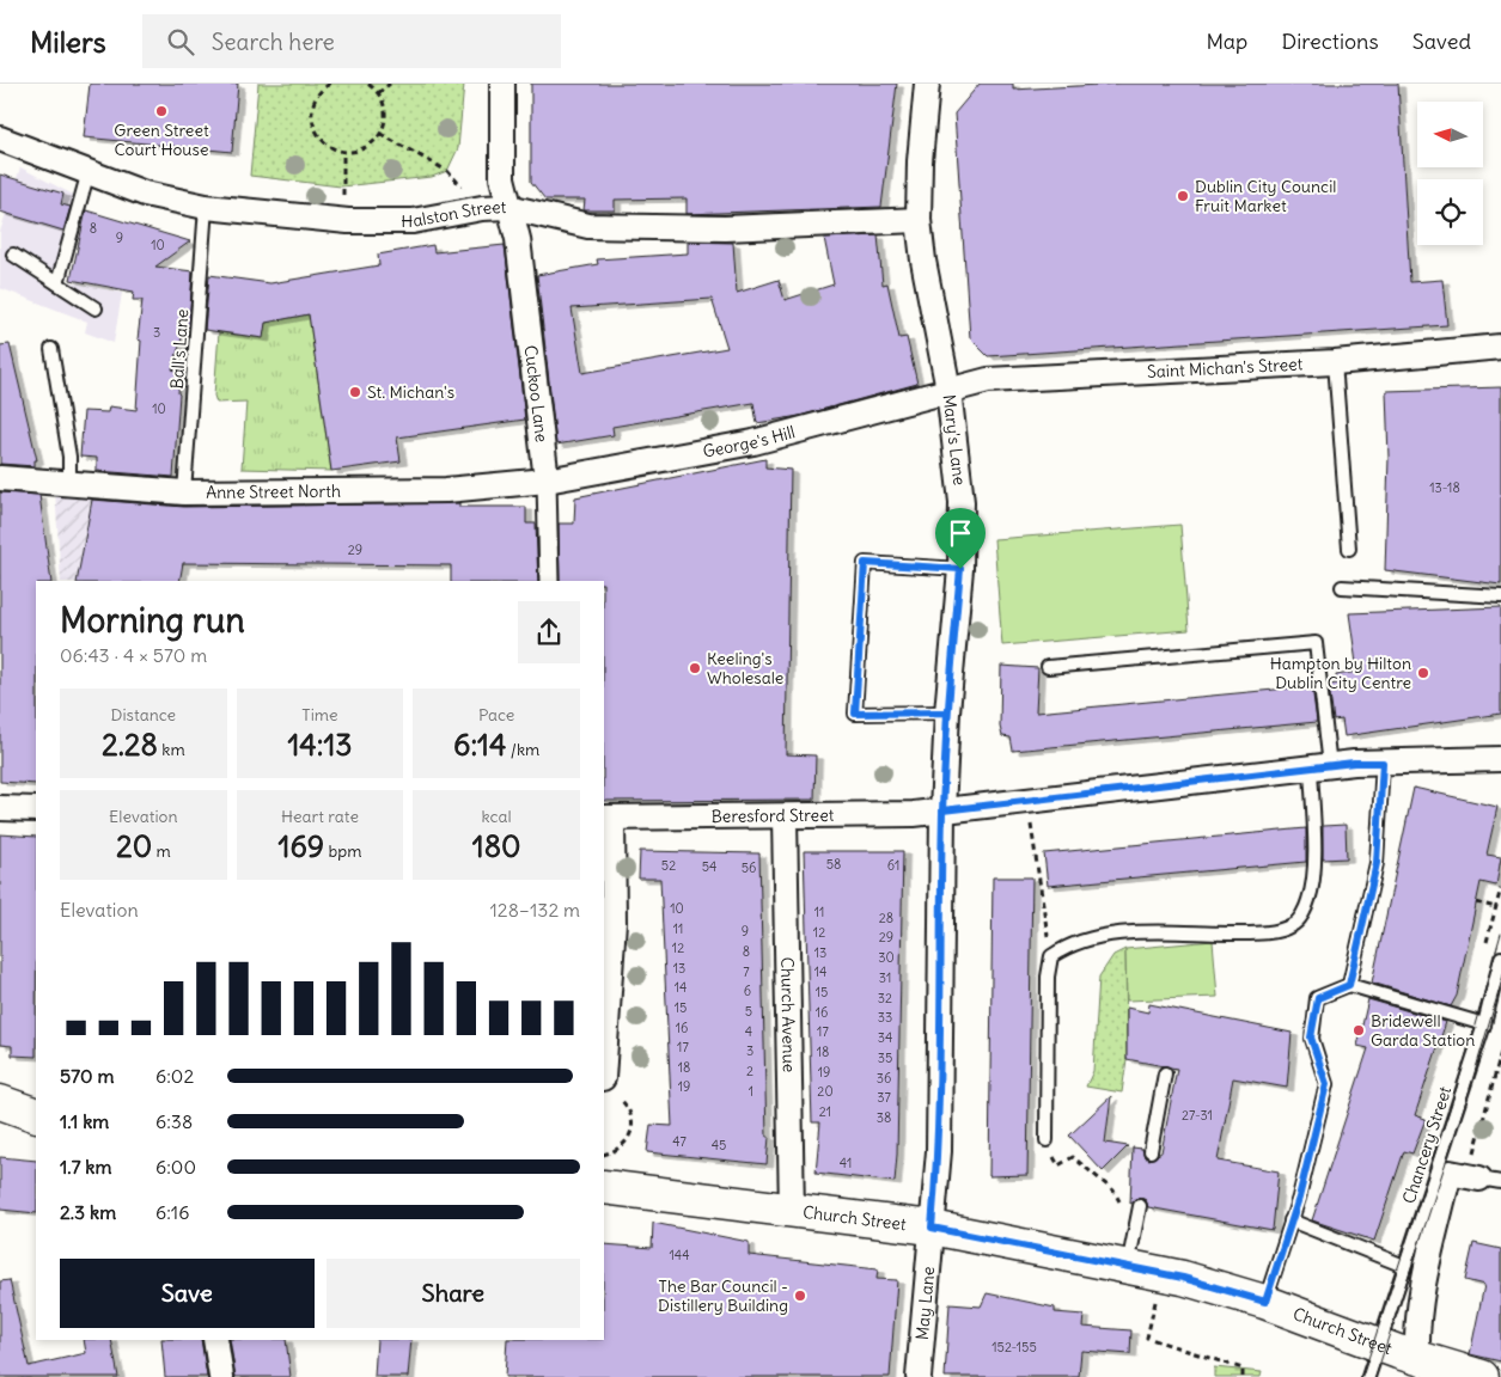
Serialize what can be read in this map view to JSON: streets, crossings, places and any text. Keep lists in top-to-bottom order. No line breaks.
{"streets":{"main road":["Church Street"],"street":["Halston Street","Saint Michan's Street","Cuckoo Lane","Mary's Lane","George's Hill","Anne Street North","Beresford Street","Church Avenue","May Lane"],"lane":["Ball's Lane","Chancery Street"]},"crossings":[["Halston Street","Ball's Lane"],["Halston Street","Cuckoo Lane"],["Halston Street","Mary's Lane"],["Ball's Lane","Anne Street North"],["Saint Michan's Street","Mary's Lane"],["Saint Michan's Street","George's Hill"],["Cuckoo Lane","George's Hill"],["Cuckoo Lane","Anne Street North"],["Mary's Lane","George's Hill"],["Mary's Lane","Beresford Street"],["Mary's Lane","Church Street"],["Mary's Lane","May Lane"],["George's Hill","Anne Street North"],["Beresford Street","Church Avenue"],["Church Avenue","Church Street"],["Chancery Street","Church Street"],["Church Street","May Lane"]],"places":["Green Street Court House","Dublin City Council Fruit Market","St. Michan's","Keeling's Wholesale","Hampton by Hilton Dublin City Centre","Bridewell Garda Station","The Bar Council - Distillery Building"],"house_numbers":["8","9","10","3","10","13-18","29","58","52","61","54","56","10","11","28","11","9","12","29","12","8","13","30","13","7","14","31","14","6","15","32","15","5","16","33","16","4","17","34","17","3","18","35","18","2","19","36","19","1","20","37","21","27-31","38","47","45","41","144","152-155"],"north":"left","page":{"header":"Milers","search":"Search here","nav":["Map","Directions","Saved"],"heading":["Morning run","06:43 · 4 × 570 m"],"stats":[["Distance","2.28 km"],["Time","14:13"],["Pace","6:14 /km"],["Elevation","20 m"],["Heart rate","169 bpm"],["kcal","180"]],"chart":["Elevation","128–132 m"],"list":[{"name":"570 m","note":"6:02"},{"name":"1.1 km","note":"6:38"},{"name":"1.7 km","note":"6:00"},{"name":"2.3 km","note":"6:16"}],"buttons":["Save","Share"]}}
